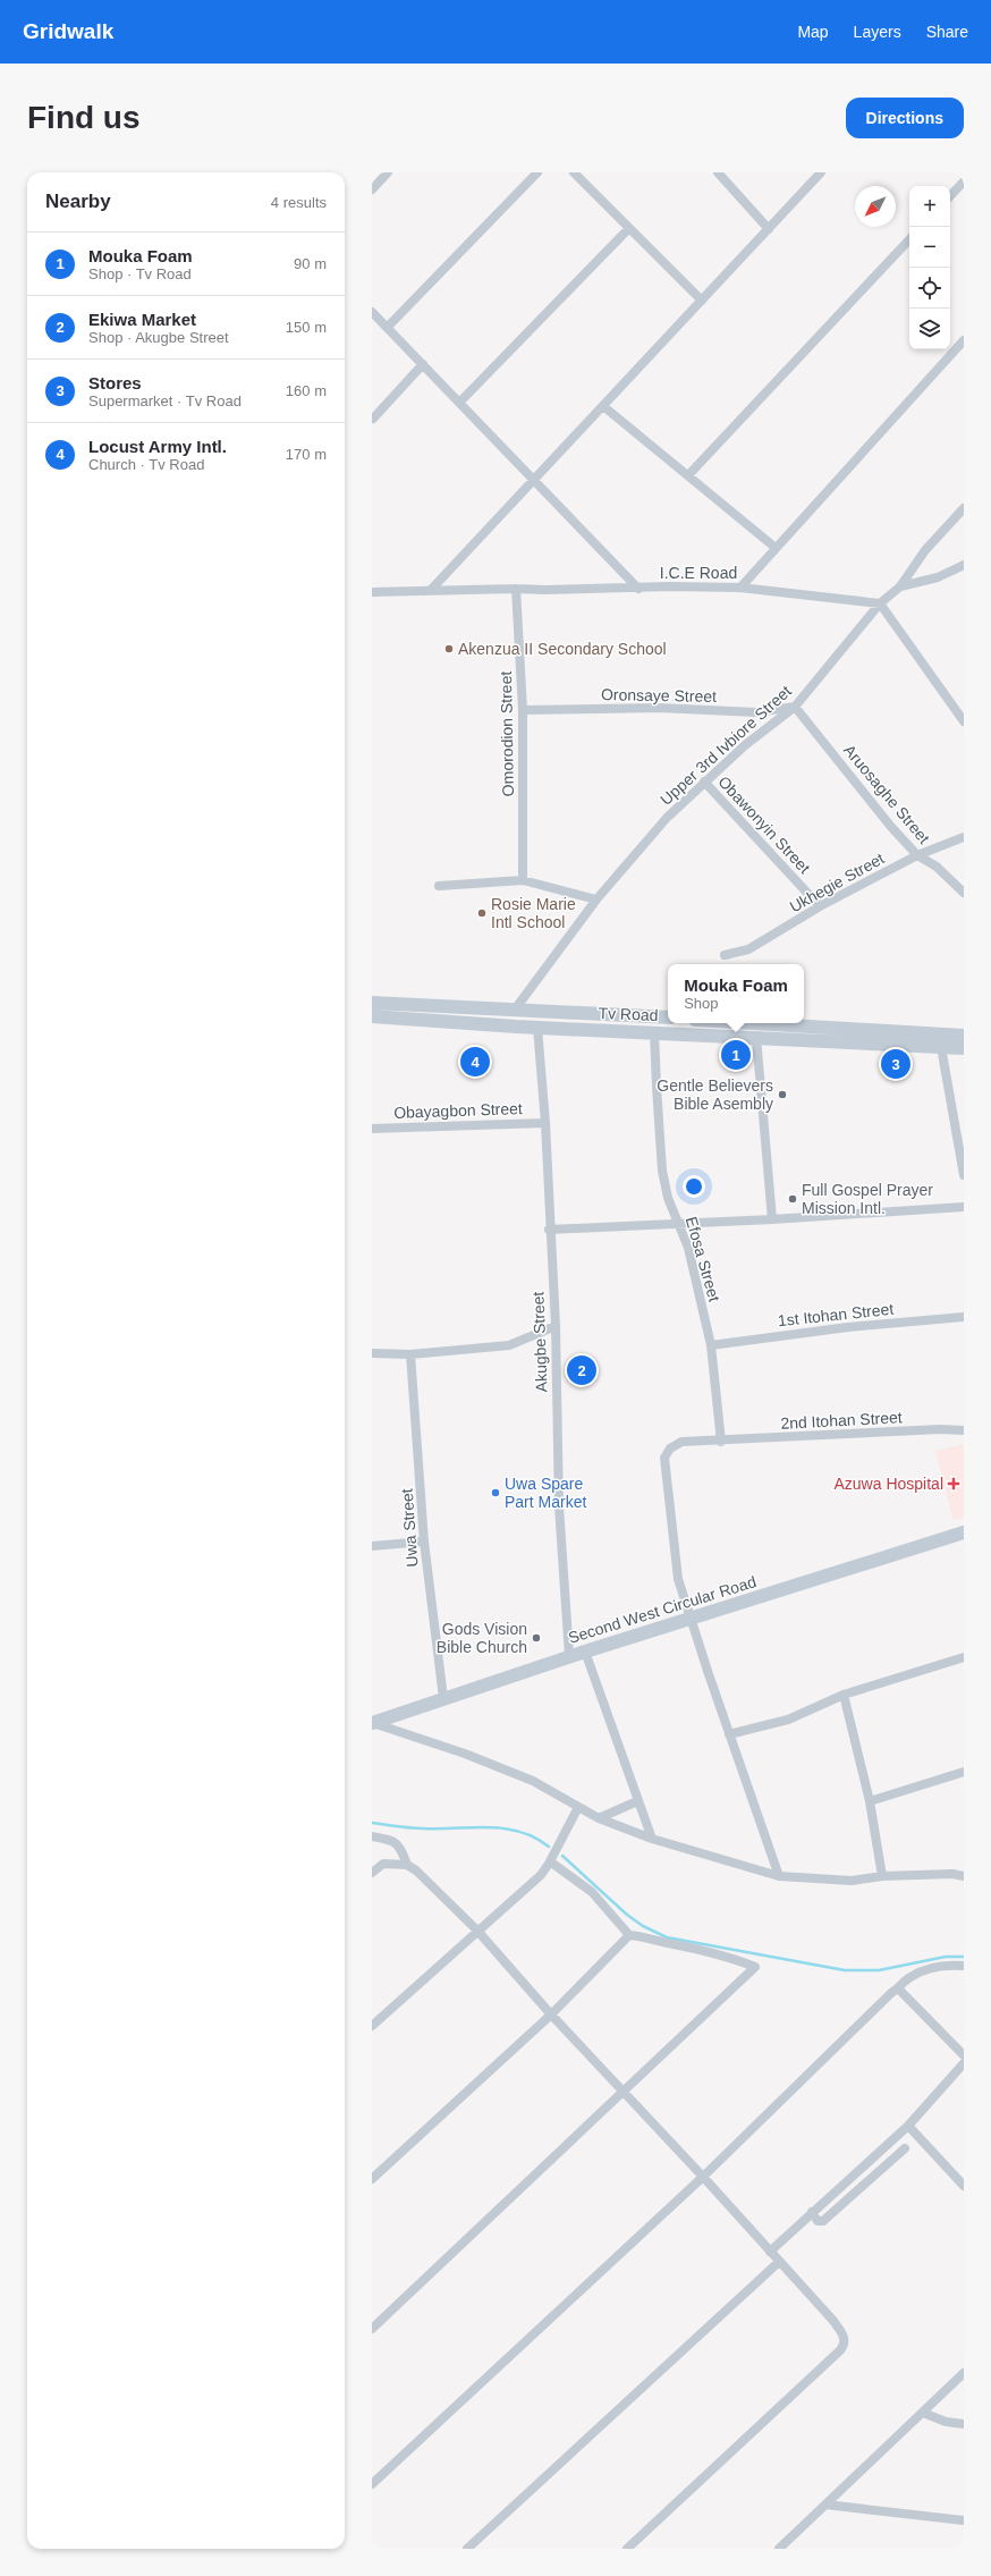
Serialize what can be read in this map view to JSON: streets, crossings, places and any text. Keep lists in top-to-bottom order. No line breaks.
{"streets":{"street":["I.C.E Road","Oronsaye Street","Omorodion Street","Upper 3rd Ivbiore Street","Aruosaghe Street","Obawonyin Street","Ukhegie Street","Tv Road","Obayagbon Street","Efosa Street","1st Itohan Street","Akugbe Street","2nd Itohan Street","Uwa Street","Second West Circular Road"]},"crossings":[["I.C.E Road","Omorodion Street"],["I.C.E Road","Upper 3rd Ivbiore Street"],["Oronsaye Street","Omorodion Street"],["Oronsaye Street","Upper 3rd Ivbiore Street"],["Oronsaye Street","Aruosaghe Street"],["Upper 3rd Ivbiore Street","Aruosaghe Street"],["Upper 3rd Ivbiore Street","Obawonyin Street"],["Upper 3rd Ivbiore Street","Tv Road"],["Aruosaghe Street","Ukhegie Street"],["Obawonyin Street","Ukhegie Street"],["Tv Road","Efosa Street"],["Tv Road","Akugbe Street"],["Obayagbon Street","Akugbe Street"],["Efosa Street","1st Itohan Street"],["Efosa Street","2nd Itohan Street"],["Akugbe Street","Second West Circular Road"],["2nd Itohan Street","Second West Circular Road"],["Uwa Street","Second West Circular Road"]],"places":{"other":["Akenzua II Secondary School","Rosie Marie Intl School","Gentle Believers Bible Asembly","Full Gospel Prayer Mission Intl.","Uwa Spare Part Market","Gods Vision Bible Church"],"health":["Azuwa Hospital"]},"north":"bottom left","page":{"header":"Gridwalk","nav":["Map","Layers","Share"],"buttons":"Directions","title":"Find us","heading":["Nearby","4 results"],"map_buttons":["+","−"],"list":[{"mark":"1","name":"Mouka Foam","note":"Shop · Tv Road","value":"90 m"},{"mark":"2","name":"Ekiwa Market","note":"Shop · Akugbe Street","value":"150 m"},{"mark":"3","name":"Stores","note":"Supermarket · Tv Road","value":"160 m"},{"mark":"4","name":"Locust Army Intl.","note":"Church · Tv Road","value":"170 m"}],"popup":["Mouka Foam","Shop"],"pins":["1","4","3","2"]}}
